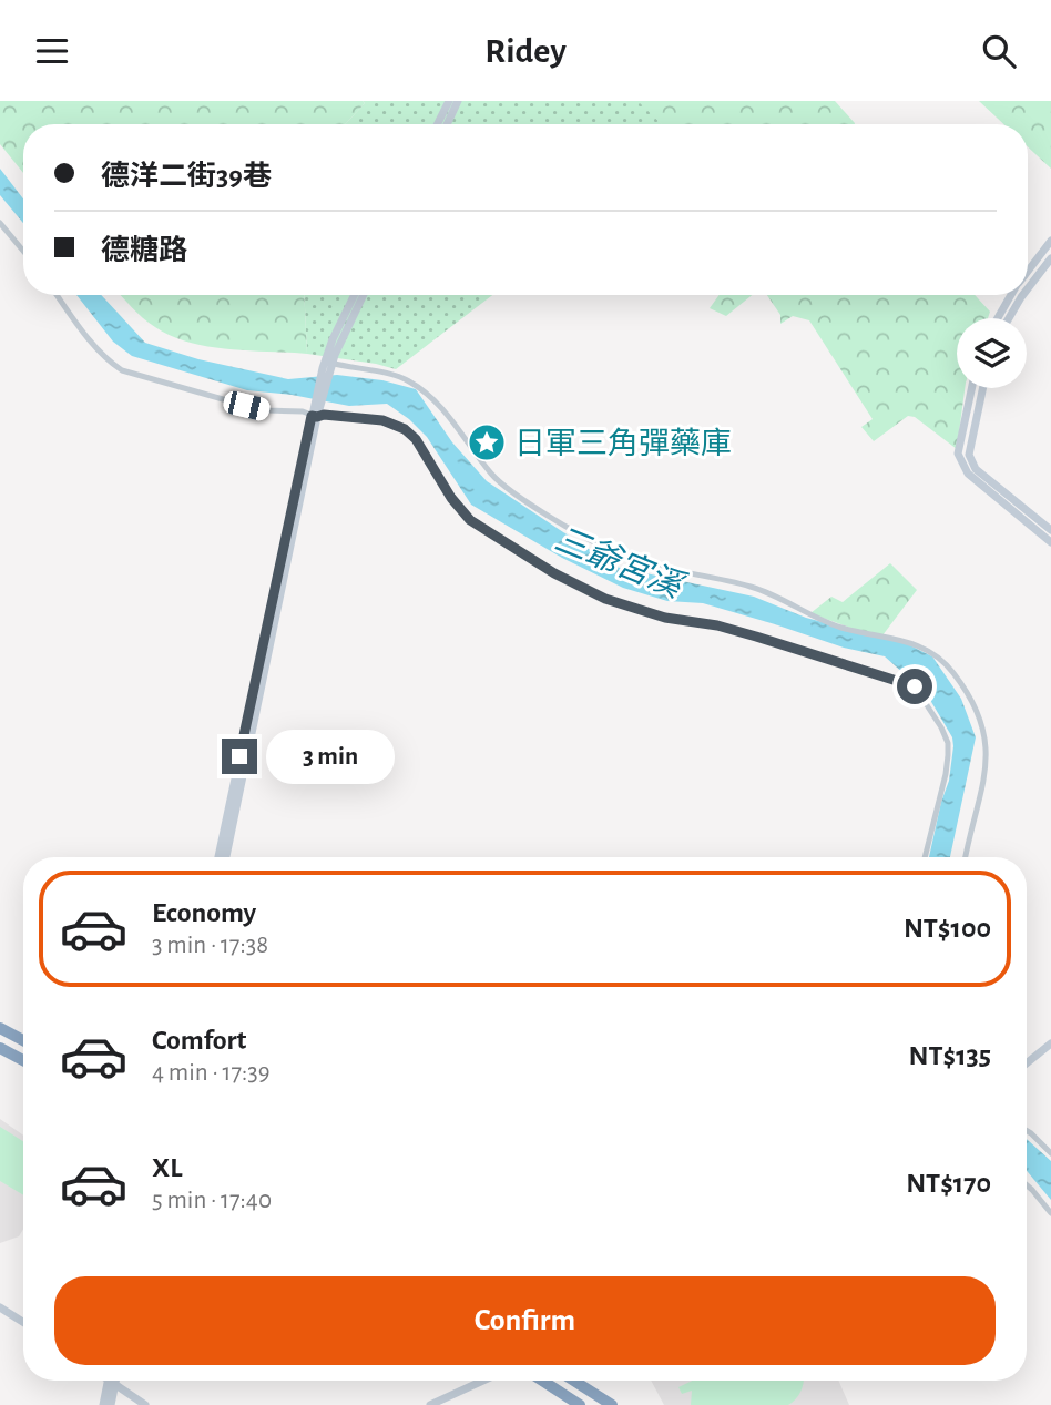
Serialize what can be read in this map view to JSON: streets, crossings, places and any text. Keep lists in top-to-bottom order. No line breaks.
{"water":["三爺宮溪"],"places":{"place":["日軍三角彈藥庫"]},"page":{"header":"Ridey","banner":["德洋二街39巷","德糖路"],"bubble":"3 min","list":[{"name":"Economy","note":"3 min · 17:38","value":"NT$100"},{"name":"Comfort","note":"4 min · 17:39","value":"NT$135"},{"name":"XL","note":"5 min · 17:40","value":"NT$170"}],"buttons":"Confirm"}}
